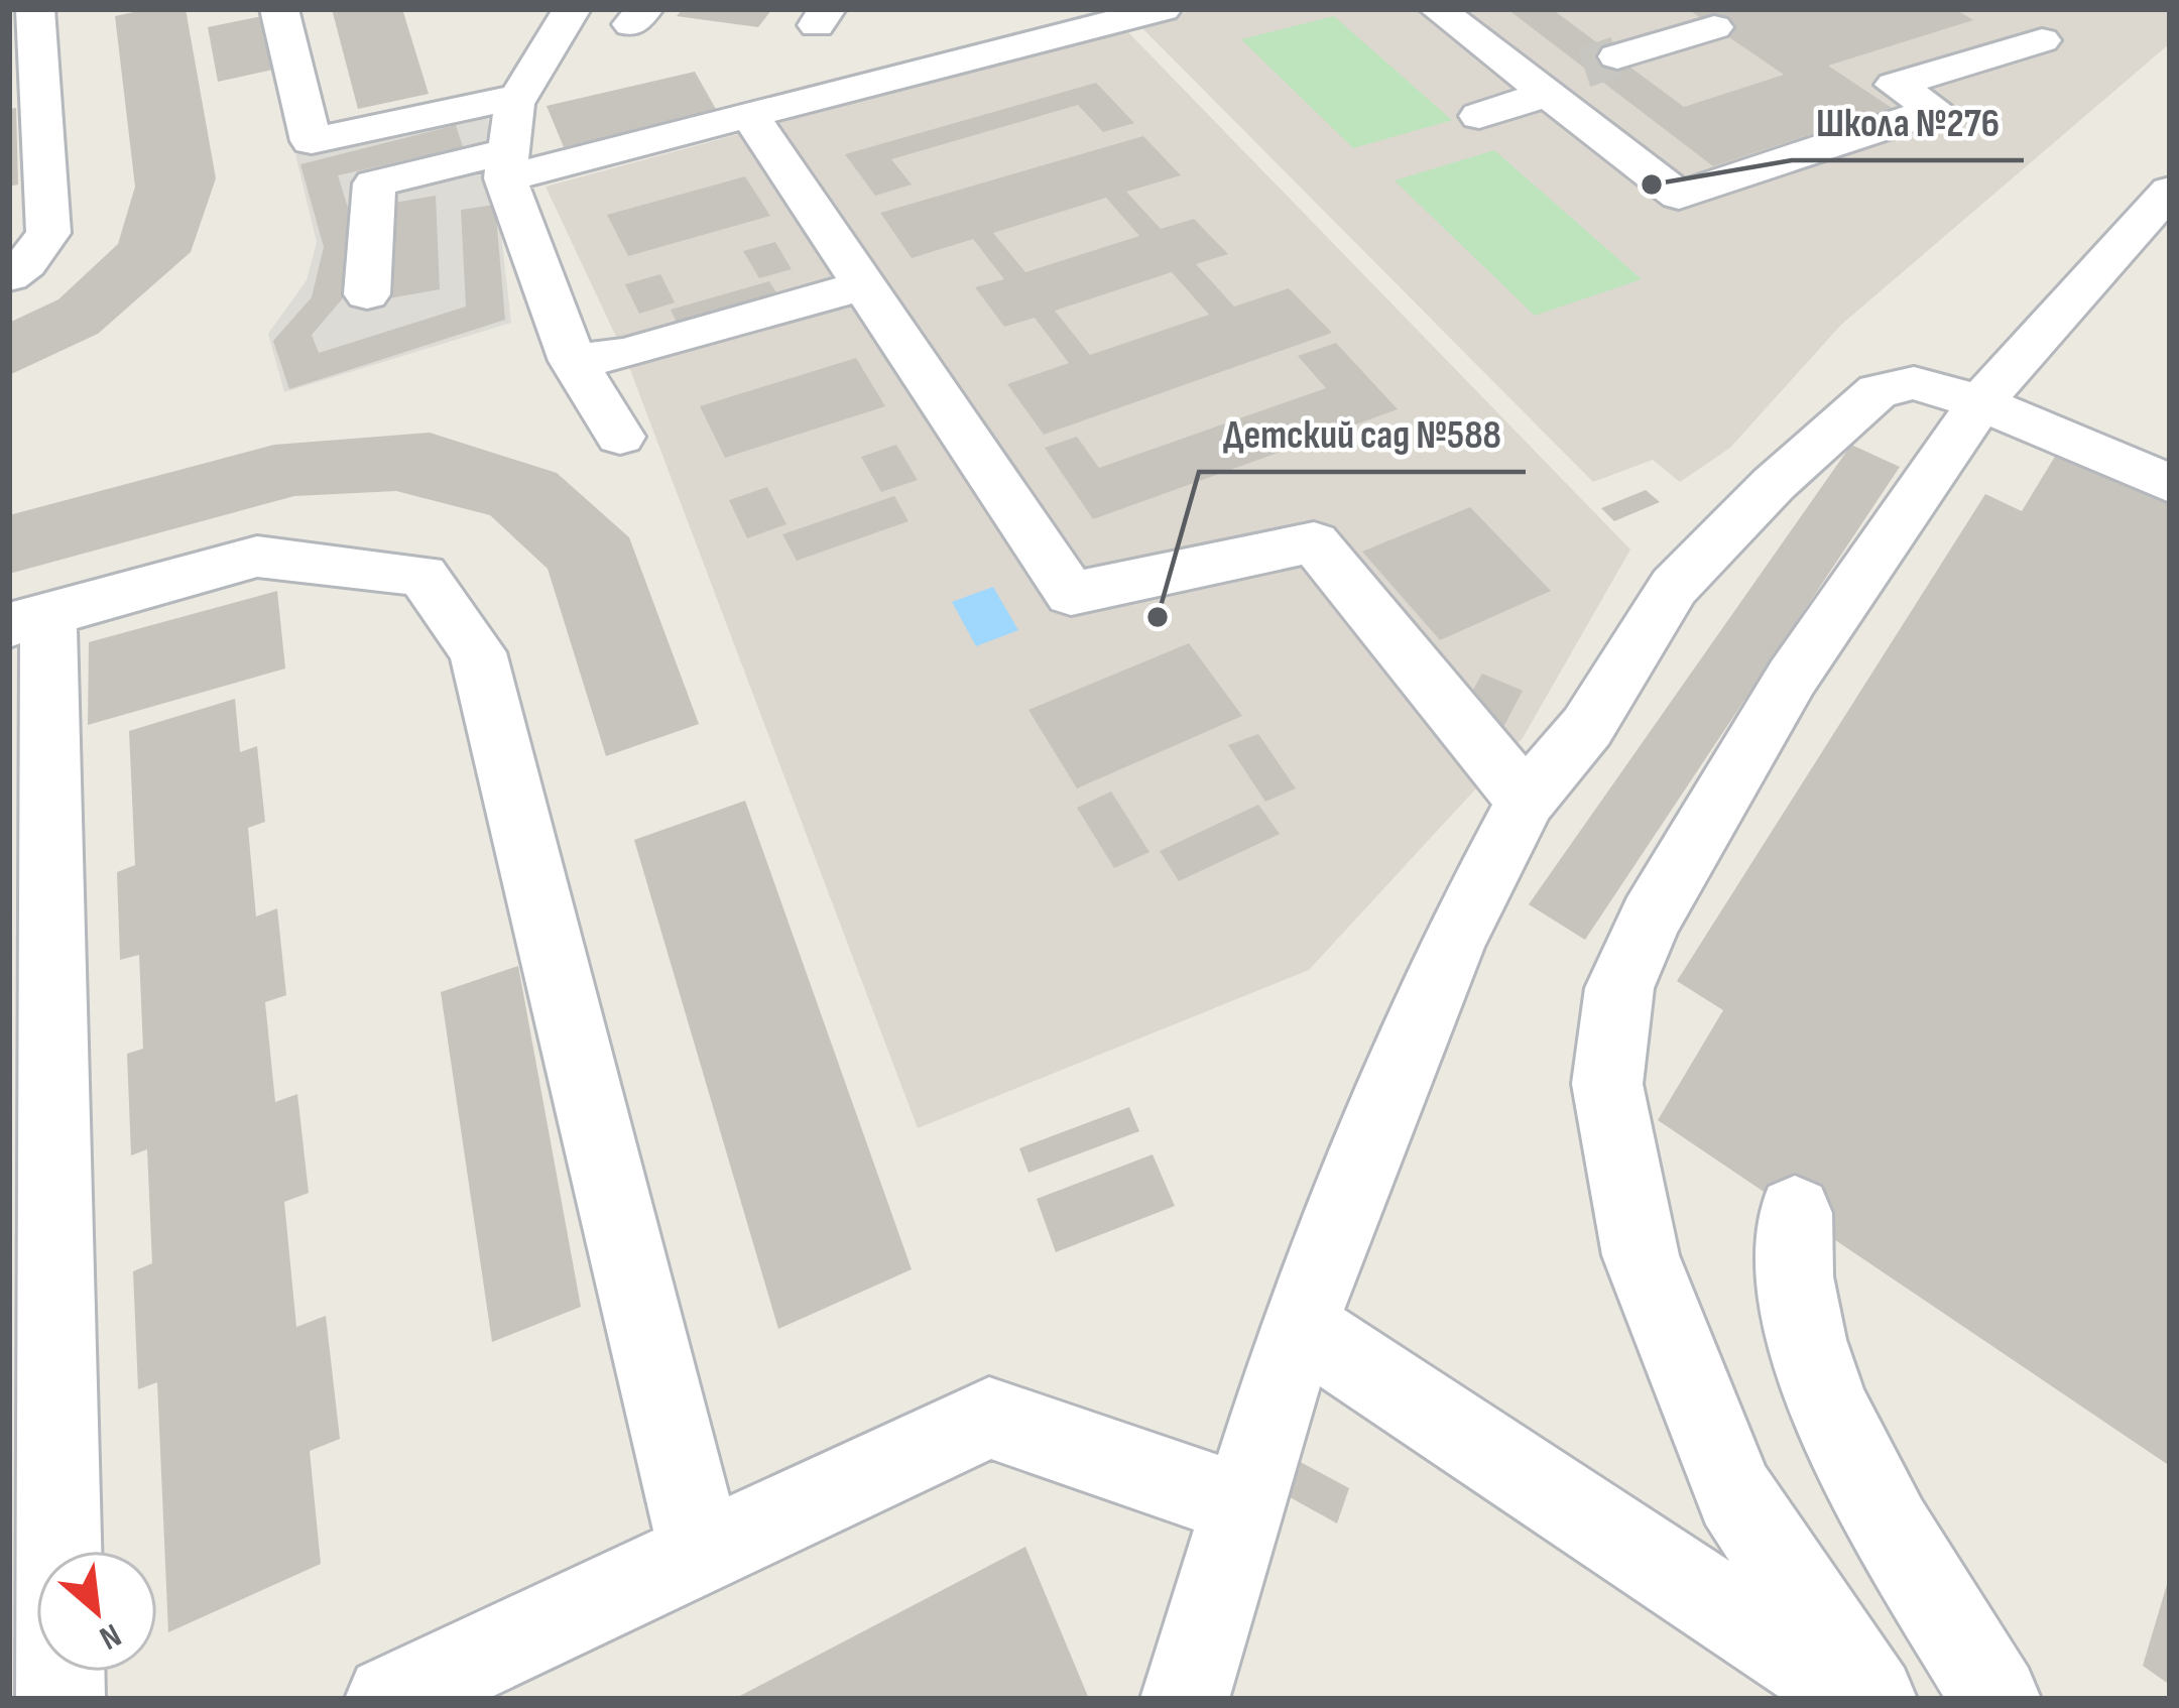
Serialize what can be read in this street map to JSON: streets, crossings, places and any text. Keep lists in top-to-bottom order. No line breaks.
{"places":["Школа №276","Детский сад №588"],"north":"bottom right"}
